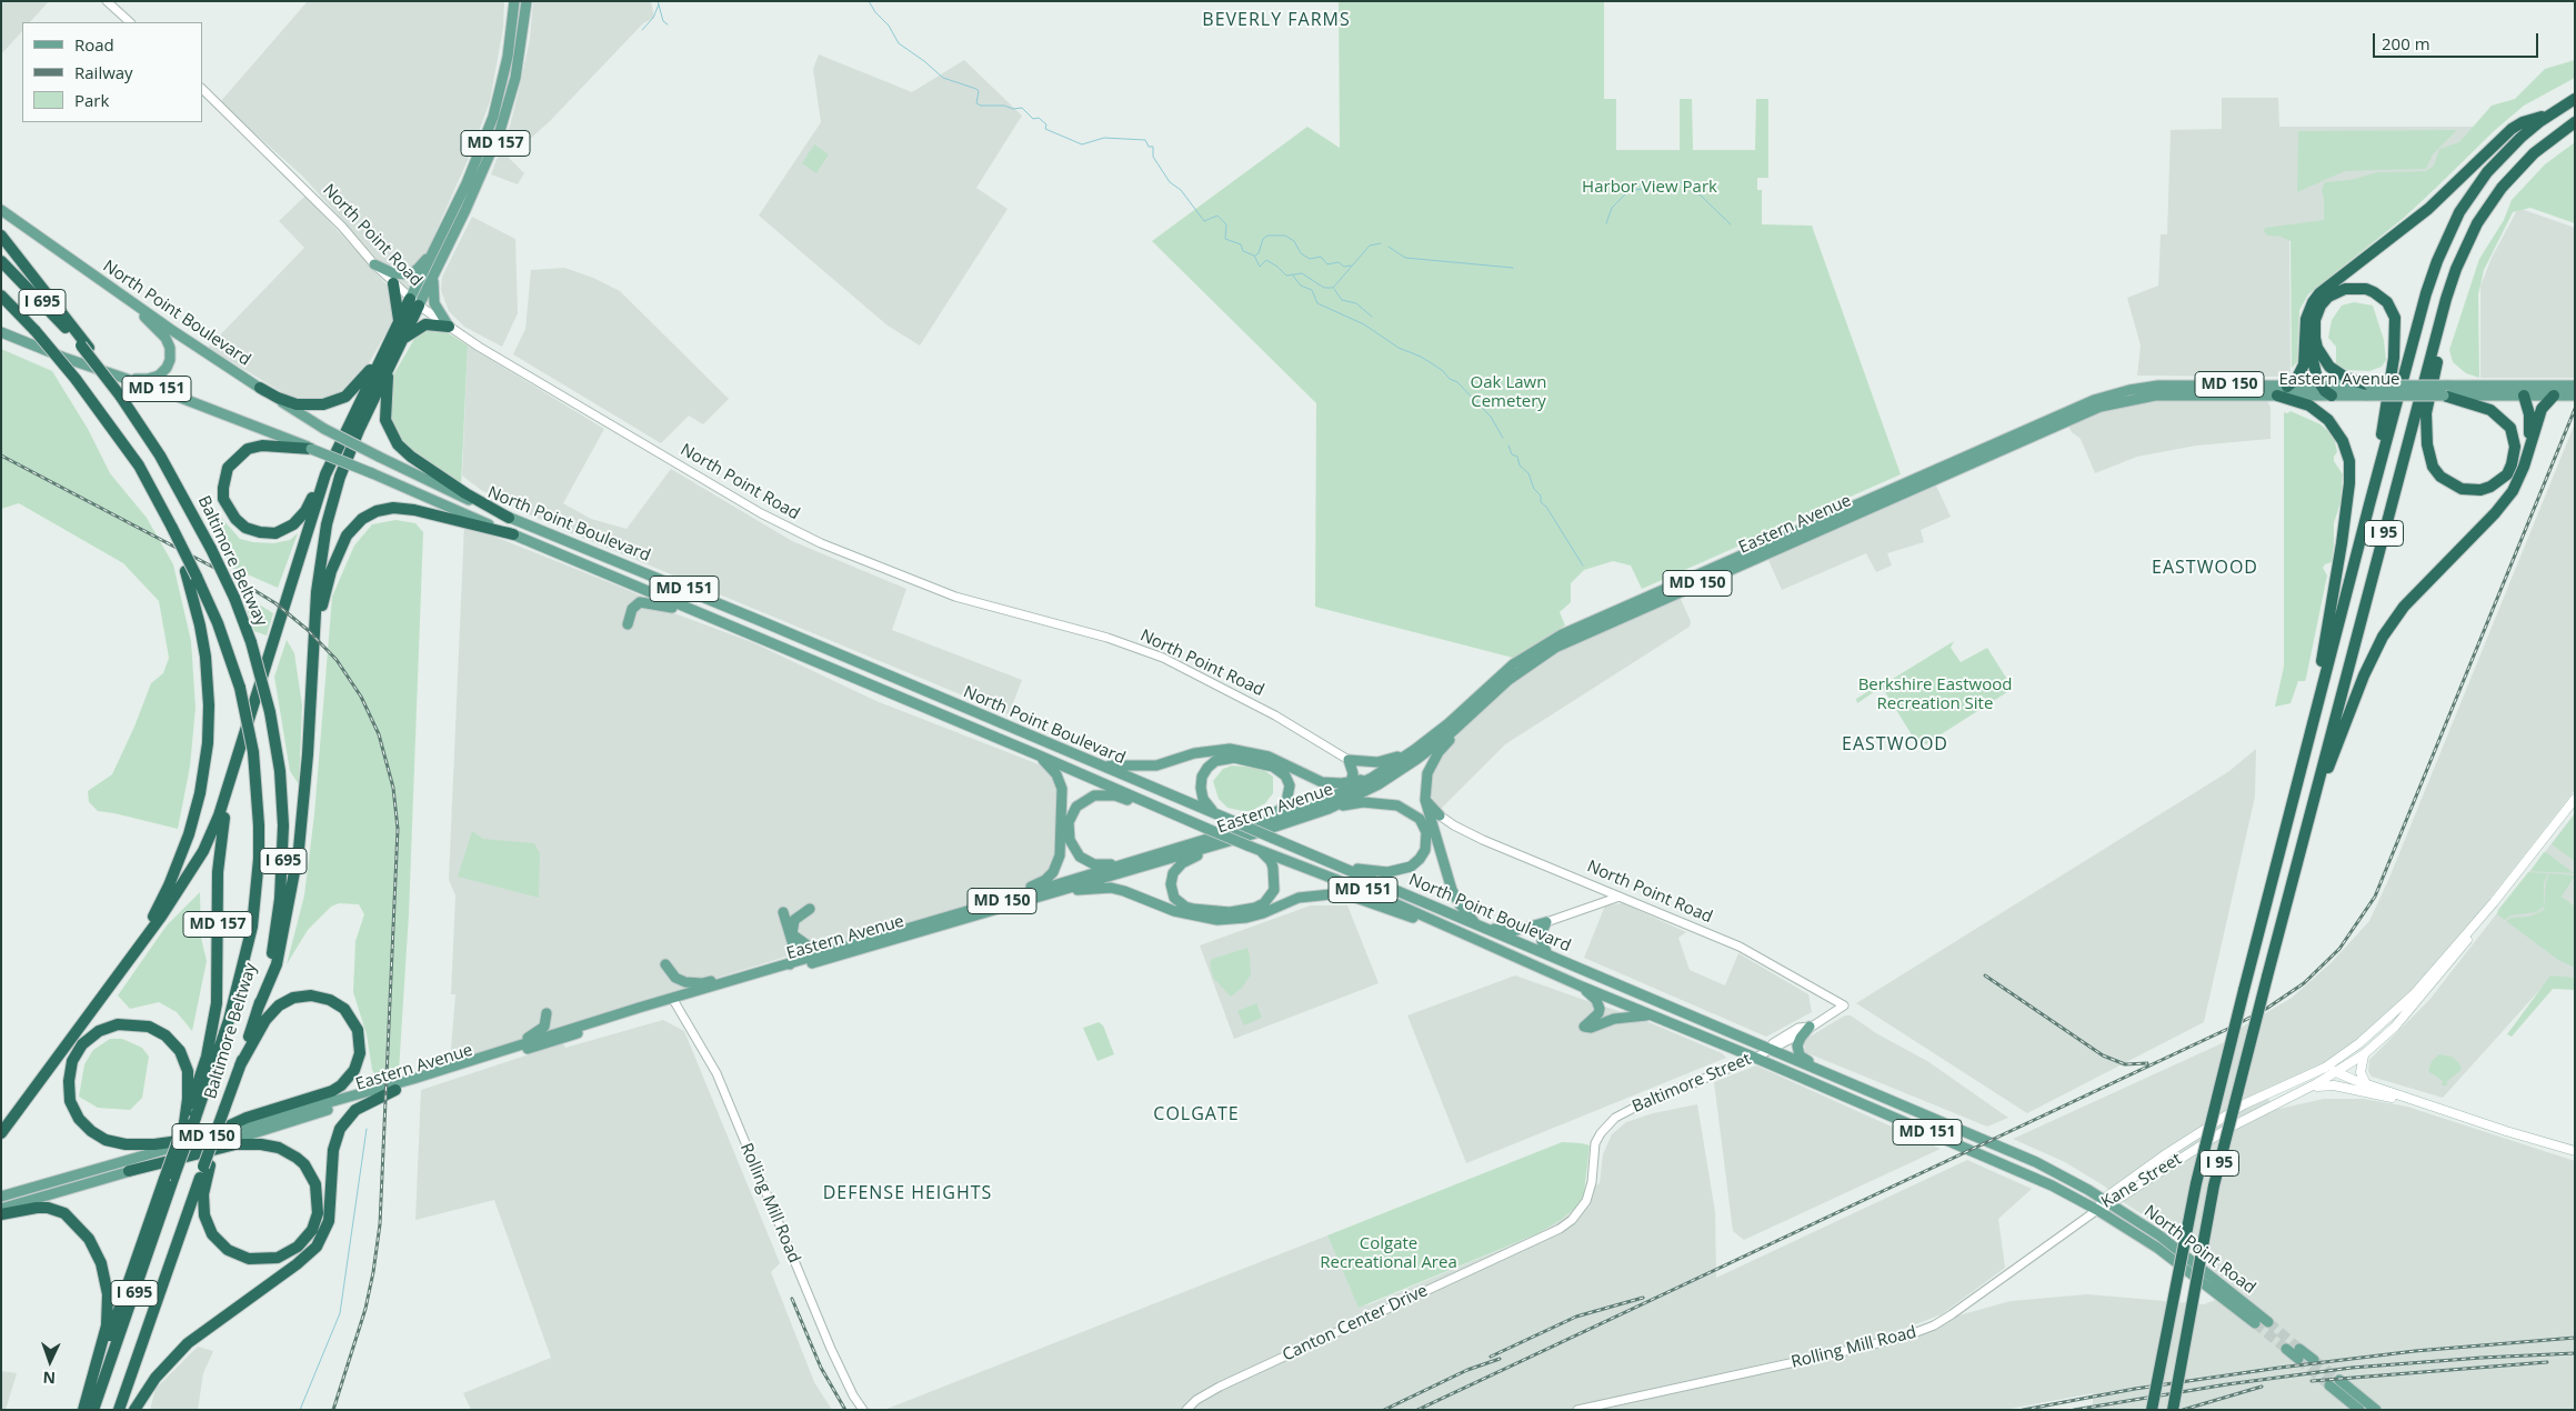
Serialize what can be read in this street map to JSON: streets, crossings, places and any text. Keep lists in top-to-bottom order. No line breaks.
{"streets":{"highway":["MD 157","I 695","I 95","Baltimore Beltway"],"main road":["North Point Road","North Point Boulevard","Eastern Avenue","MD 150","MD 151","Kane Street"],"street":["Baltimore Street","Rolling Mill Road","Canton Center Drive"]},"crossings":[["MD 157","North Point Road"],["MD 157","Baltimore Beltway"],["North Point Road","North Point Boulevard"],["North Point Road","Baltimore Street"],["North Point Road","Kane Street"],["North Point Road","Rolling Mill Road"],["I 695","Baltimore Beltway"],["North Point Boulevard","Baltimore Street"],["North Point Boulevard","Kane Street"],["North Point Boulevard","Rolling Mill Road"],["Eastern Avenue","Rolling Mill Road"],["Baltimore Street","Canton Center Drive"],["Kane Street","Rolling Mill Road"]],"districts":["BEVERLY FARMS","EASTWOOD","EASTWOOD","COLGATE","DEFENSE HEIGHTS"],"parks":["Harbor View Park","Oak Lawn Cemetery","Berkshire Eastwood Recreation Site","Colgate Recreational Area"],"legend":["Road","Railway","Park"],"scale_bar":"200 m","north":"bottom"}
